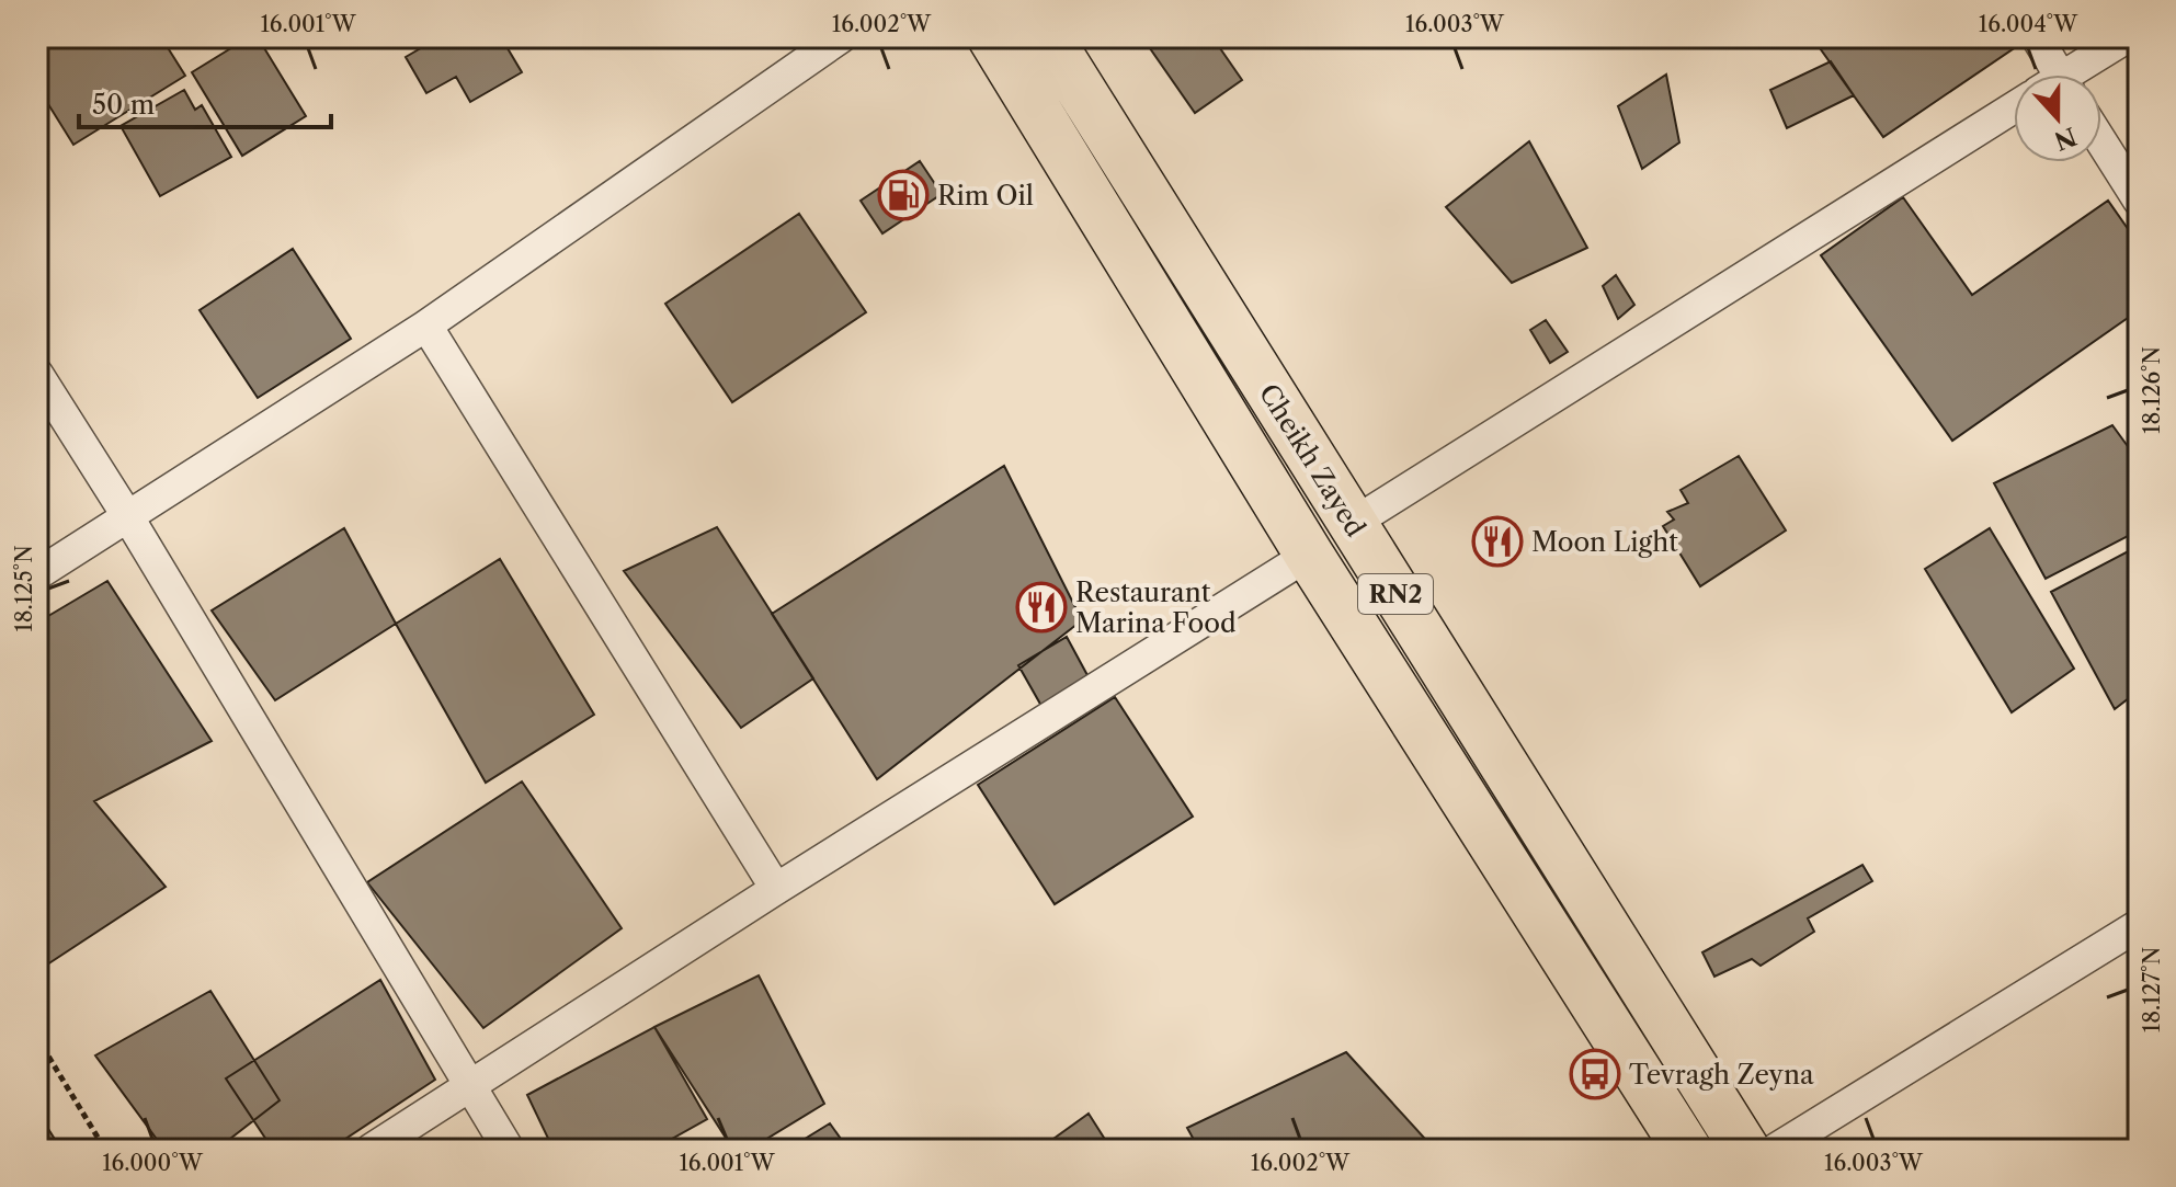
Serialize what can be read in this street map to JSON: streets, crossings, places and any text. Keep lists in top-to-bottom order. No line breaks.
{"streets":{"highway":["Cheikh Zayed","RN2"]},"places":{"fuel station":["Rim Oil"],"restaurant":["Moon Light","Restaurant Marina Food"],"bus stop":["Tevragh Zeyna"]},"scale_bar":"50 m","north":"bottom","coordinates":["16.001°W","16.002°W","16.003°W","16.004°W","18.126°N","18.125°N","18.127°N","16.000°W"]}
